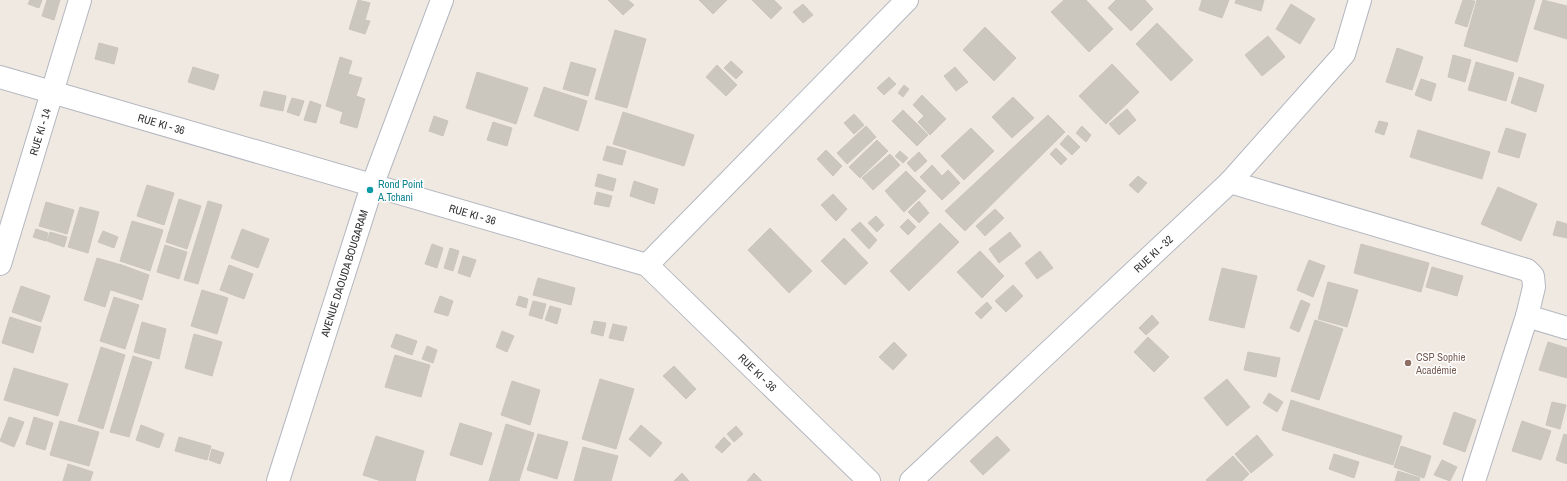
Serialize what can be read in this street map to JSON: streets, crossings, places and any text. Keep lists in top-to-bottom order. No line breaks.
{"streets":{"street":["RUE KI - 36","RUE KI - 14","RUE KI - 32","AVENUE DAOUDA BOUGARAM"]},"crossings":[["RUE KI - 36","RUE KI - 14"],["RUE KI - 36","AVENUE DAOUDA BOUGARAM"]],"places":["Rond Point A.Tchani","CSP Sophie Académie"]}
